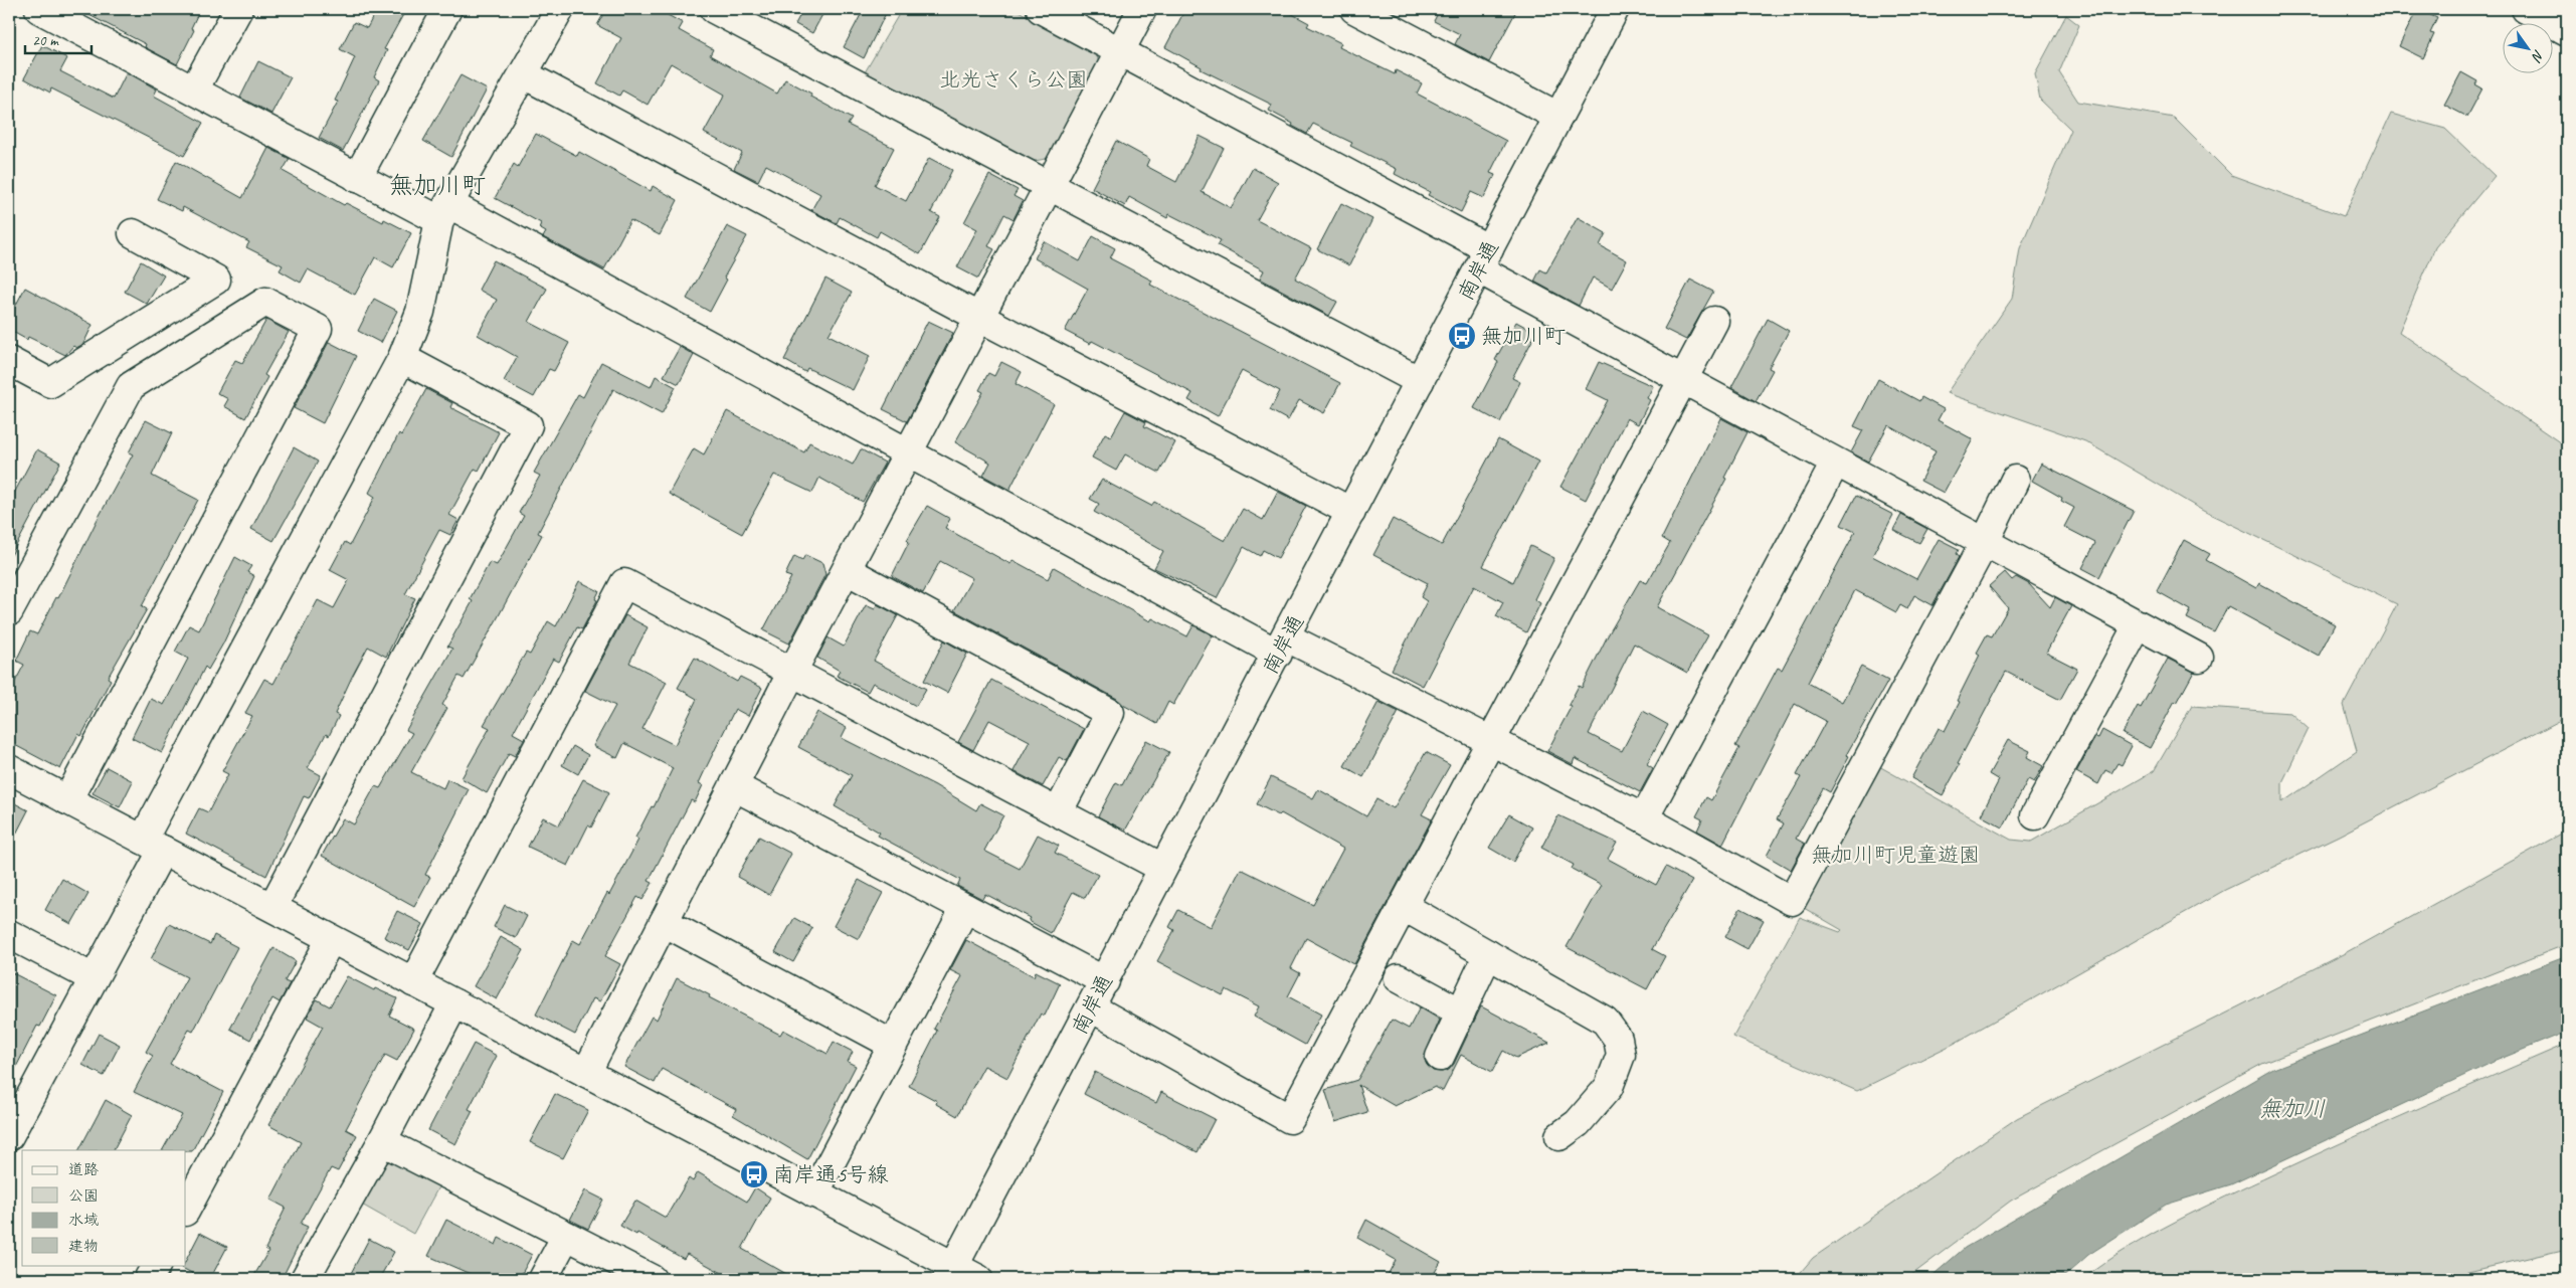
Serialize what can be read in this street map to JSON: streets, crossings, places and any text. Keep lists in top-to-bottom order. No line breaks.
{"streets":{"street":["南岸通"]},"districts":["無加川町"],"water":["無加川"],"parks":["北光さくら公園","無加川町児童遊園"],"places":{"bus stop":["無加川町","南岸通5号線"]},"legend":["道路","公園","水域","建物"],"scale_bar":"20 m","north":"bottom right"}
